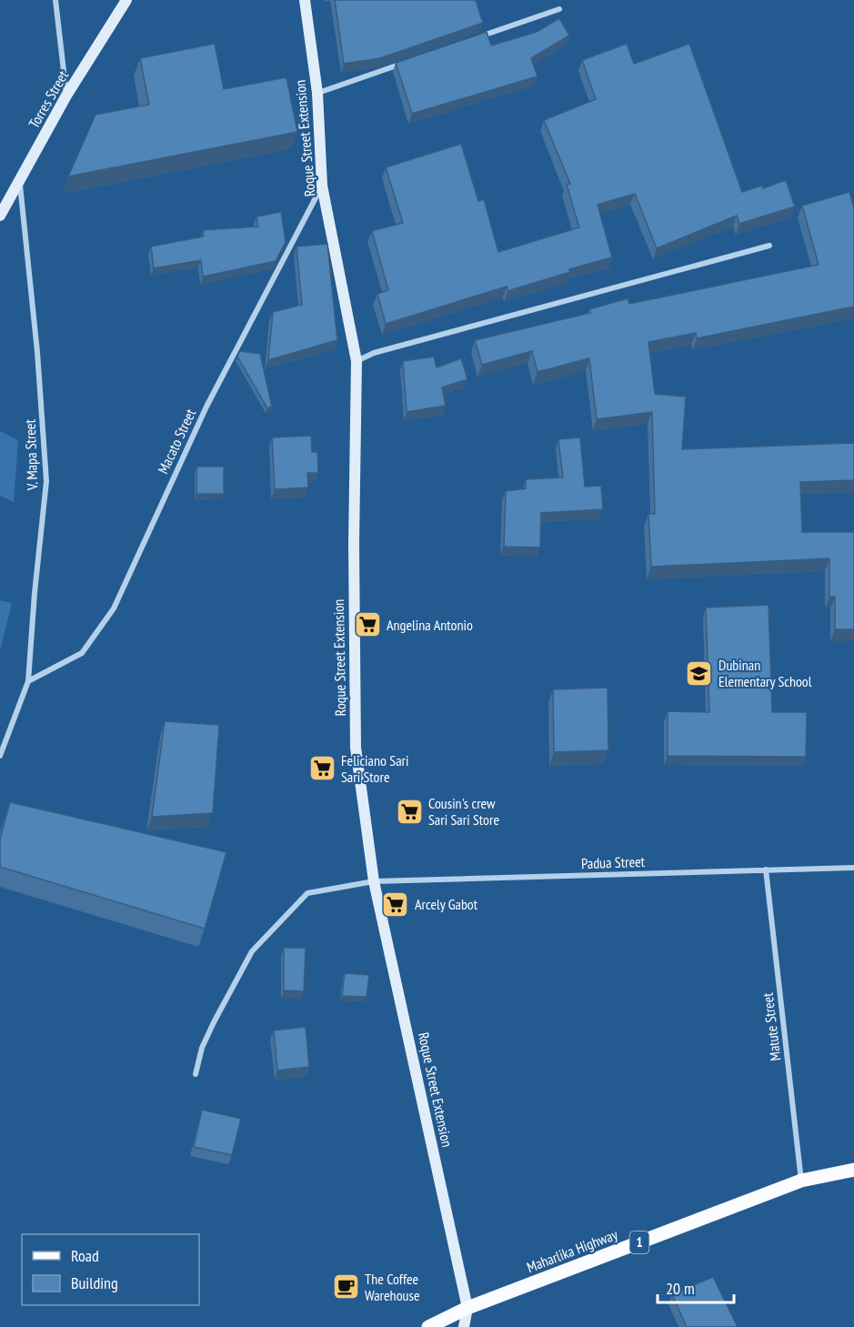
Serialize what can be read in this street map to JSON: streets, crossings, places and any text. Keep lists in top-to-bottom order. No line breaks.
{"streets":{"main road":["1","Maharlika Highway"],"street":["Torres Street","Roque Street Extension","Macato Street","V. Mapa Street","Padua Street","Matute Street"]},"crossings":[["Torres Street","V. Mapa Street"],["Roque Street Extension","Macato Street"],["Roque Street Extension","Padua Street"],["Roque Street Extension","Maharlika Highway"],["Macato Street","V. Mapa Street"],["Padua Street","Matute Street"],["Matute Street","Maharlika Highway"]],"places":{"supermarket":["Angelina Antonio","Feliciano Sari Sari Store","Cousin's crew Sari Sari Store","Arcely Gabot"],"school or university":["Dubinan Elementary School"],"cafe":["The Coffee Warehouse"]},"legend":["Road","Building"],"scale_bar":"20 m"}
